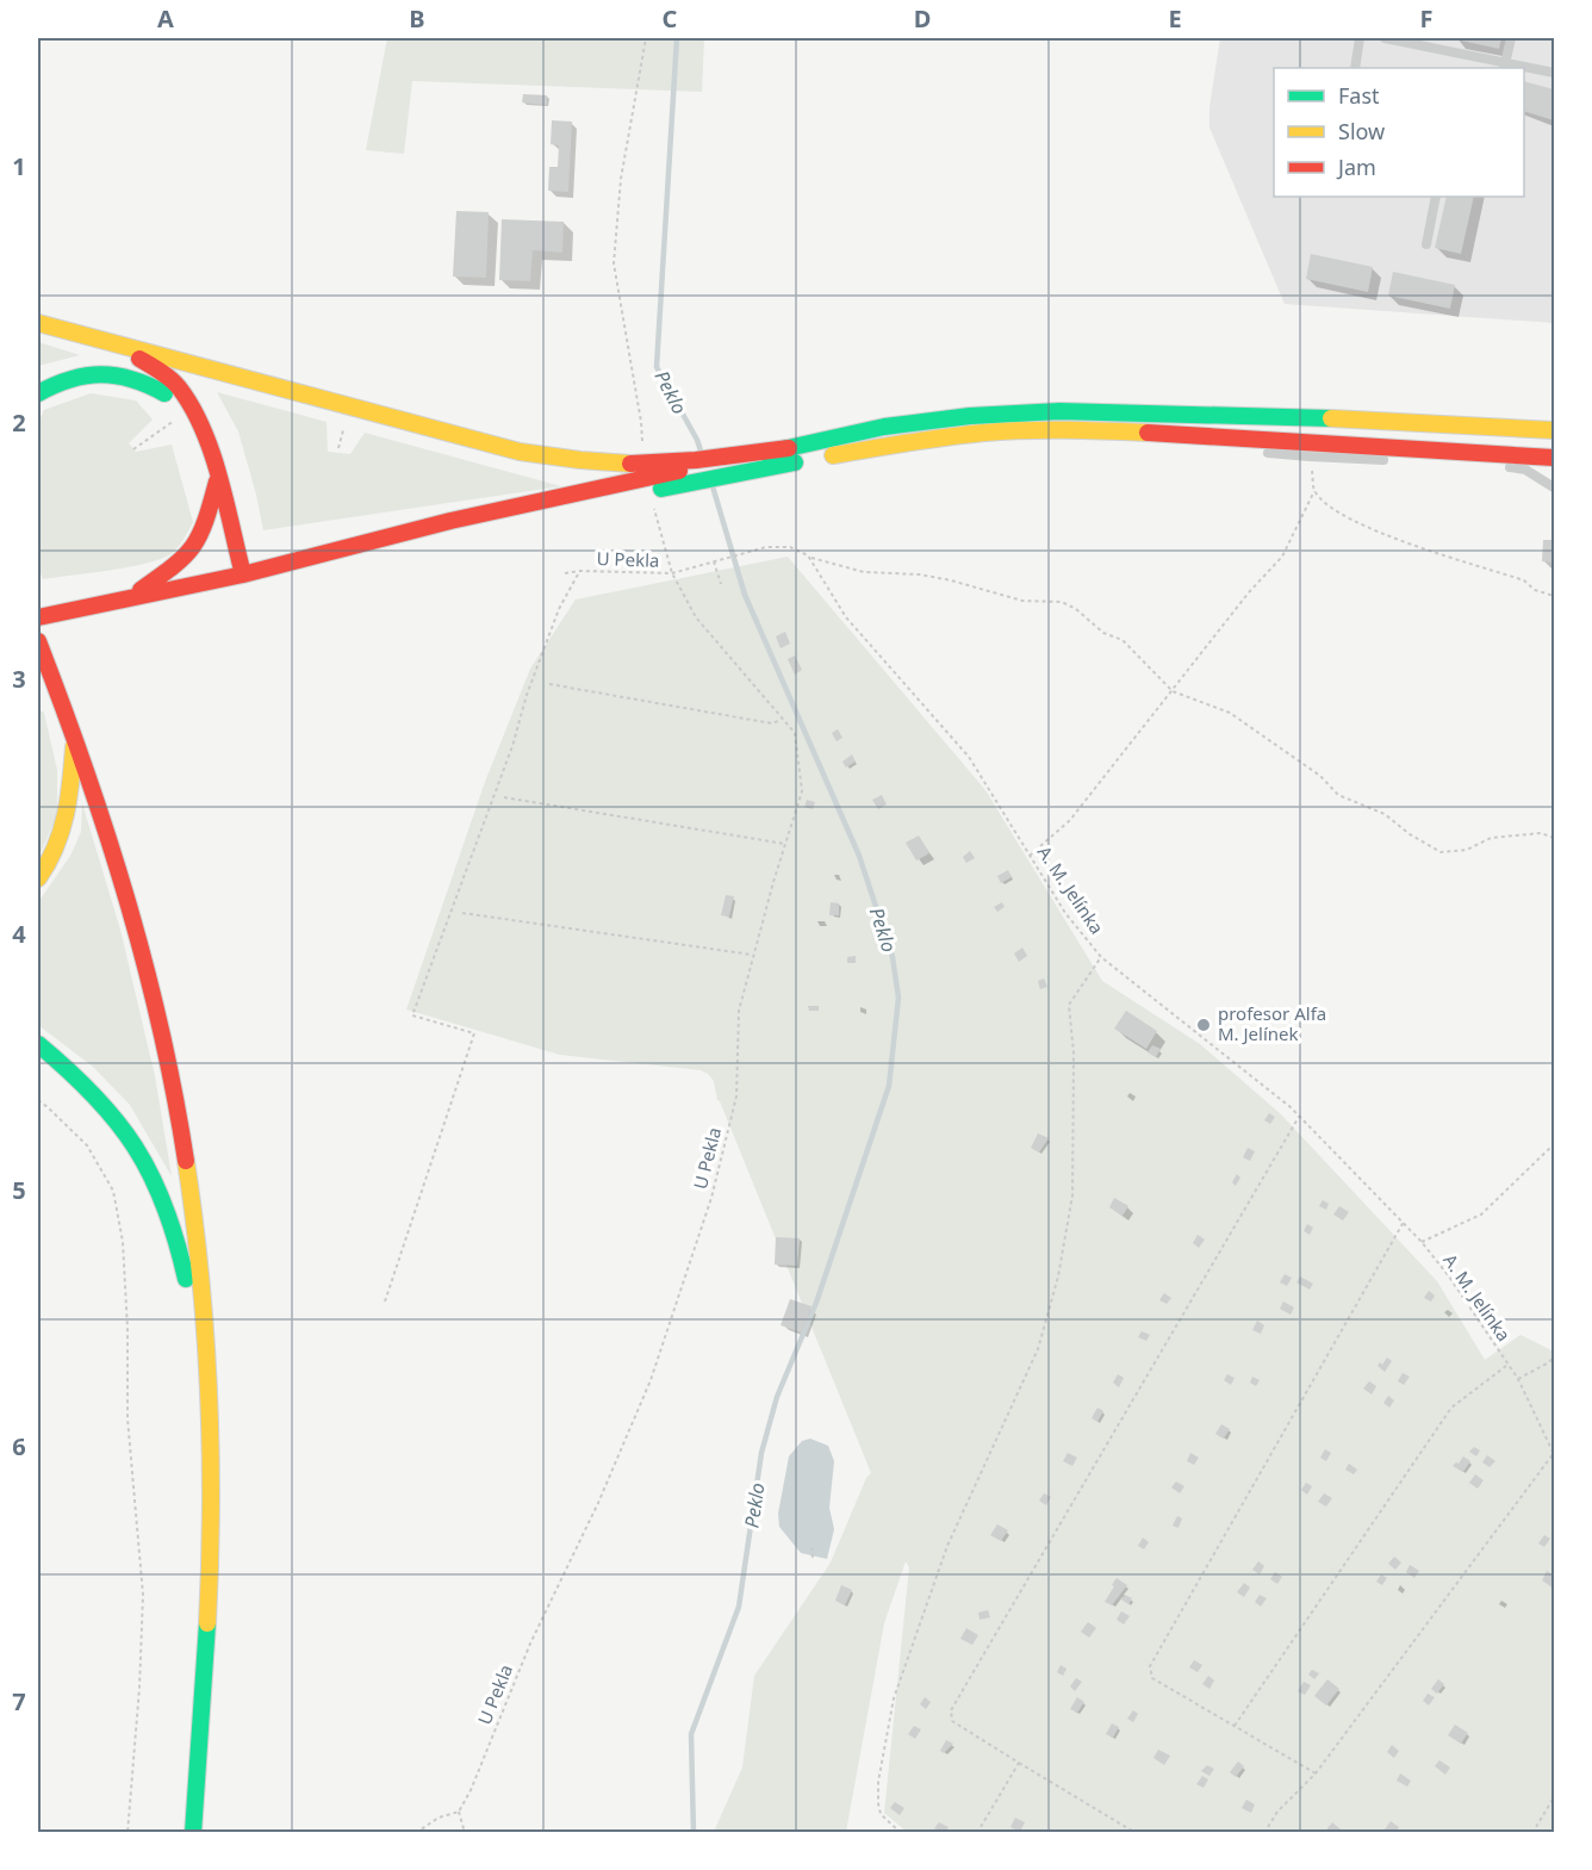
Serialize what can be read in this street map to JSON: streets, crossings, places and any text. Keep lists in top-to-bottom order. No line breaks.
{"streets":{"path":["U Pekla","A. M. Jelínka"]},"water":["Peklo"],"places":["profesor Alfa M. Jelínek"],"legend":["Fast","Slow","Jam"],"grid":{"columns":["A","B","C","D","E","F"],"rows":["1","2","3","4","5","6","7"]}}
